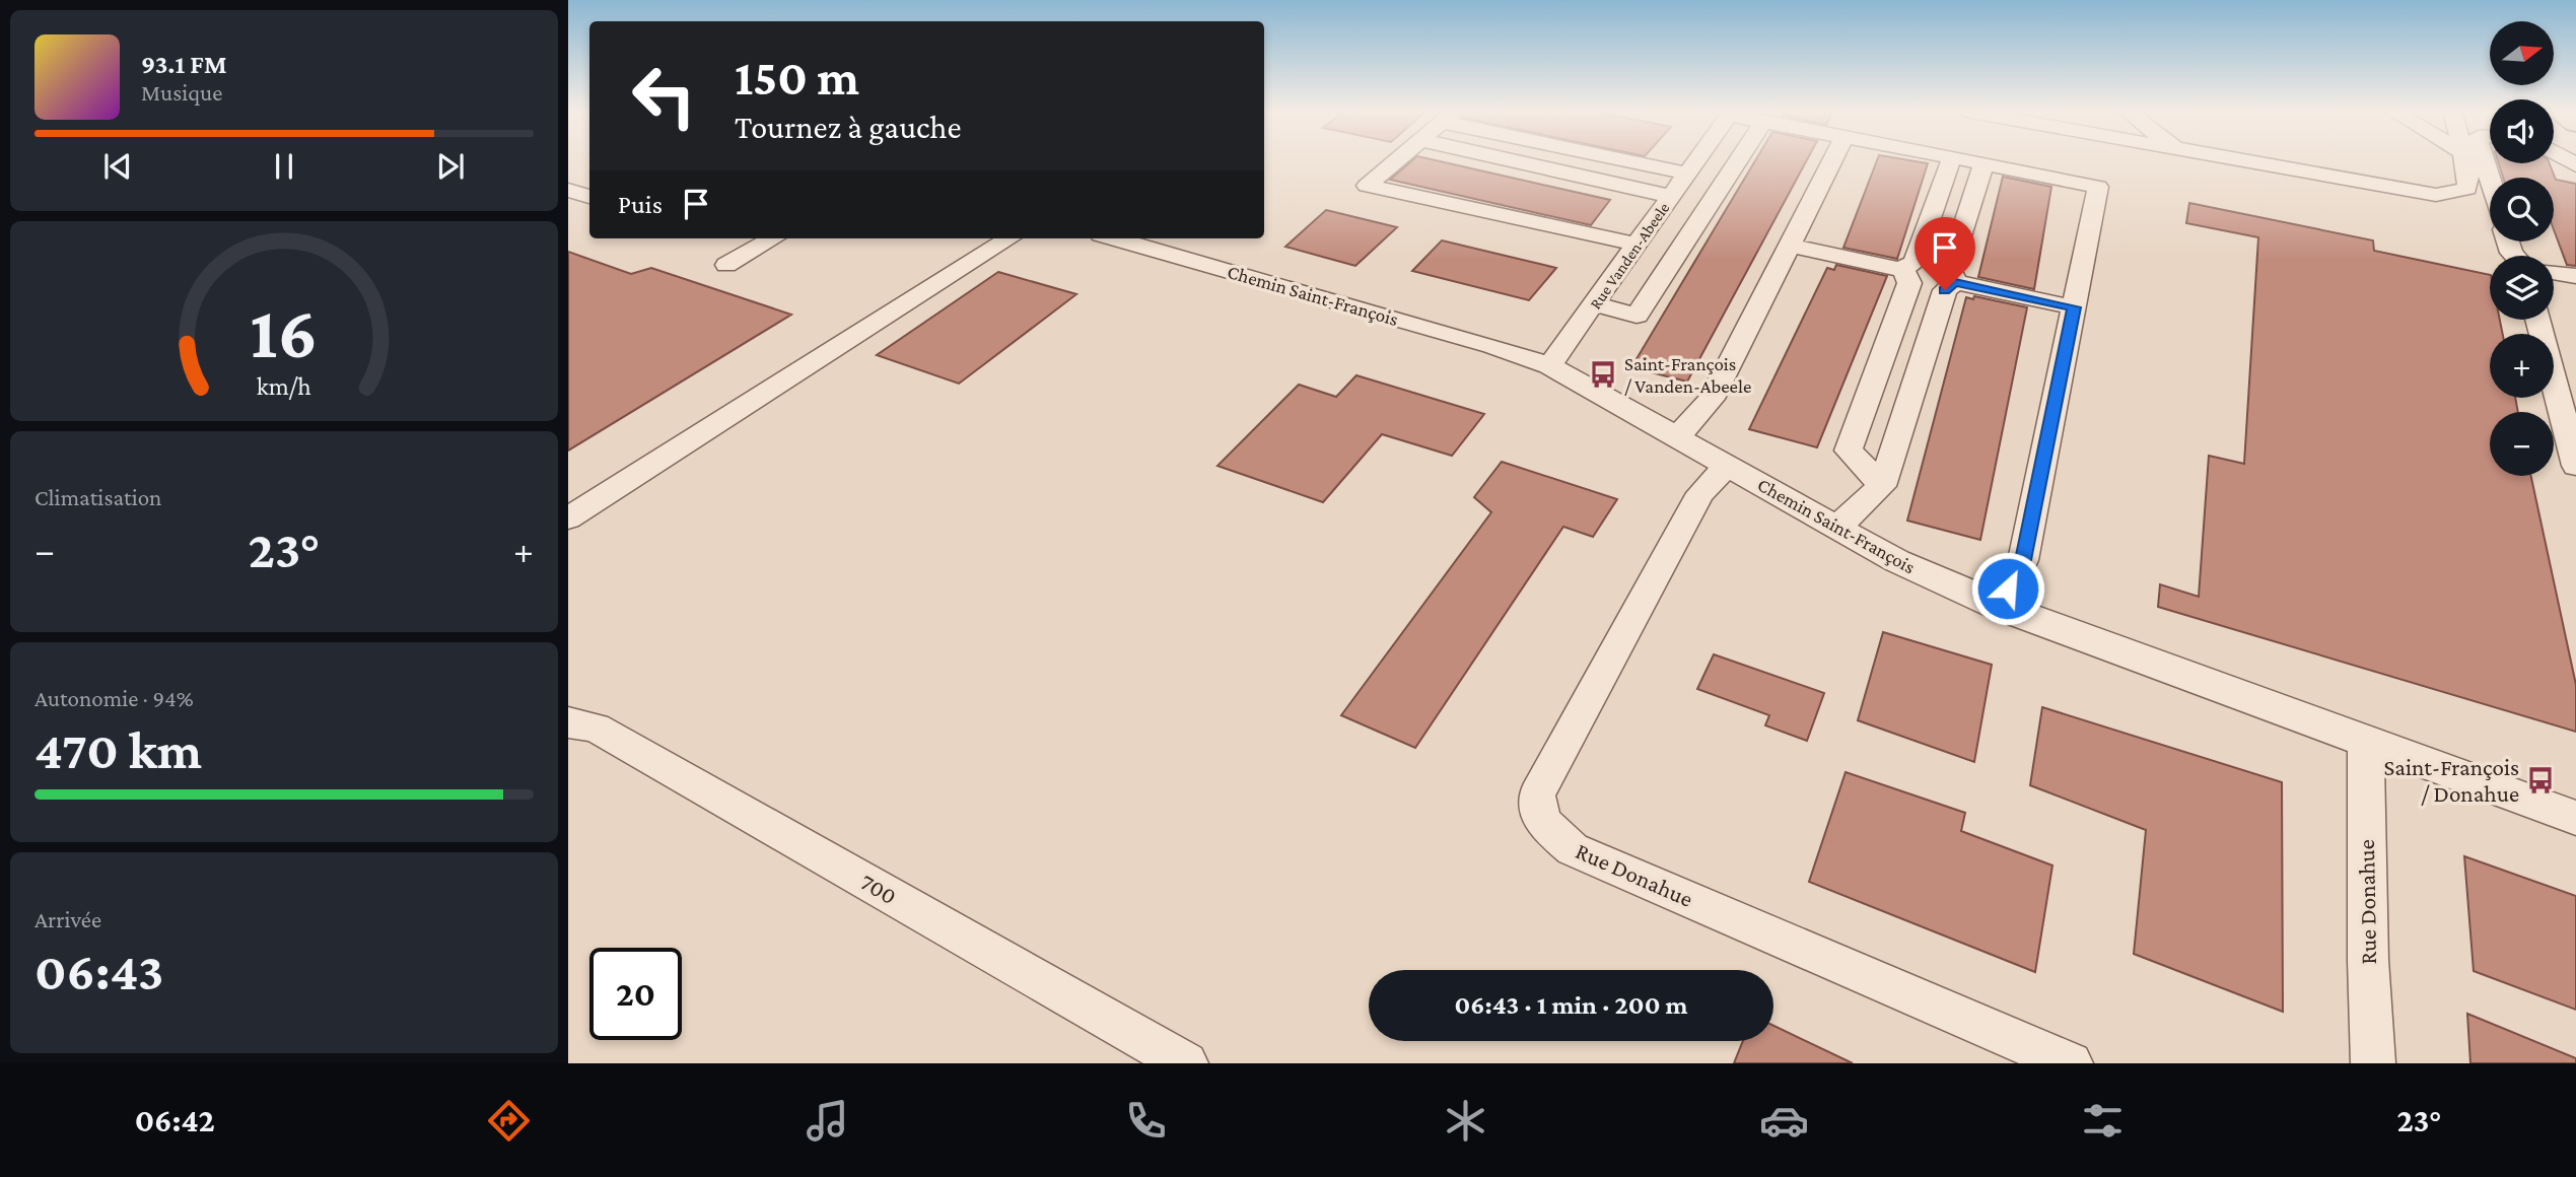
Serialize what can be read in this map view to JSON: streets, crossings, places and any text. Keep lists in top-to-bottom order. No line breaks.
{"streets":{"street":["Rue Vanden-Abeele","Chemin Saint-François","Rue Donahue","700"]},"crossings":[["Rue Vanden-Abeele","Chemin Saint-François"],["Chemin Saint-François","Rue Donahue"]],"places":{"bus stop":["Saint-François / Vanden-Abeele","Saint-François / Donahue"]},"north":"right","page":{"map_buttons":["+","−"],"turn":["150 m","Tournez à gauche"],"song":["93.1 FM","Musique"],"then":"Puis","tile":["Climatisation",["Autonomie · 94%","470 km"],["Arrivée","06:43"]],"heat":["−","23°","+"],"limit":"20","trip":"06:43 · 1 min · 200 m","tabs":["06:42","23°"],"gauge":["16","km/h"]}}
